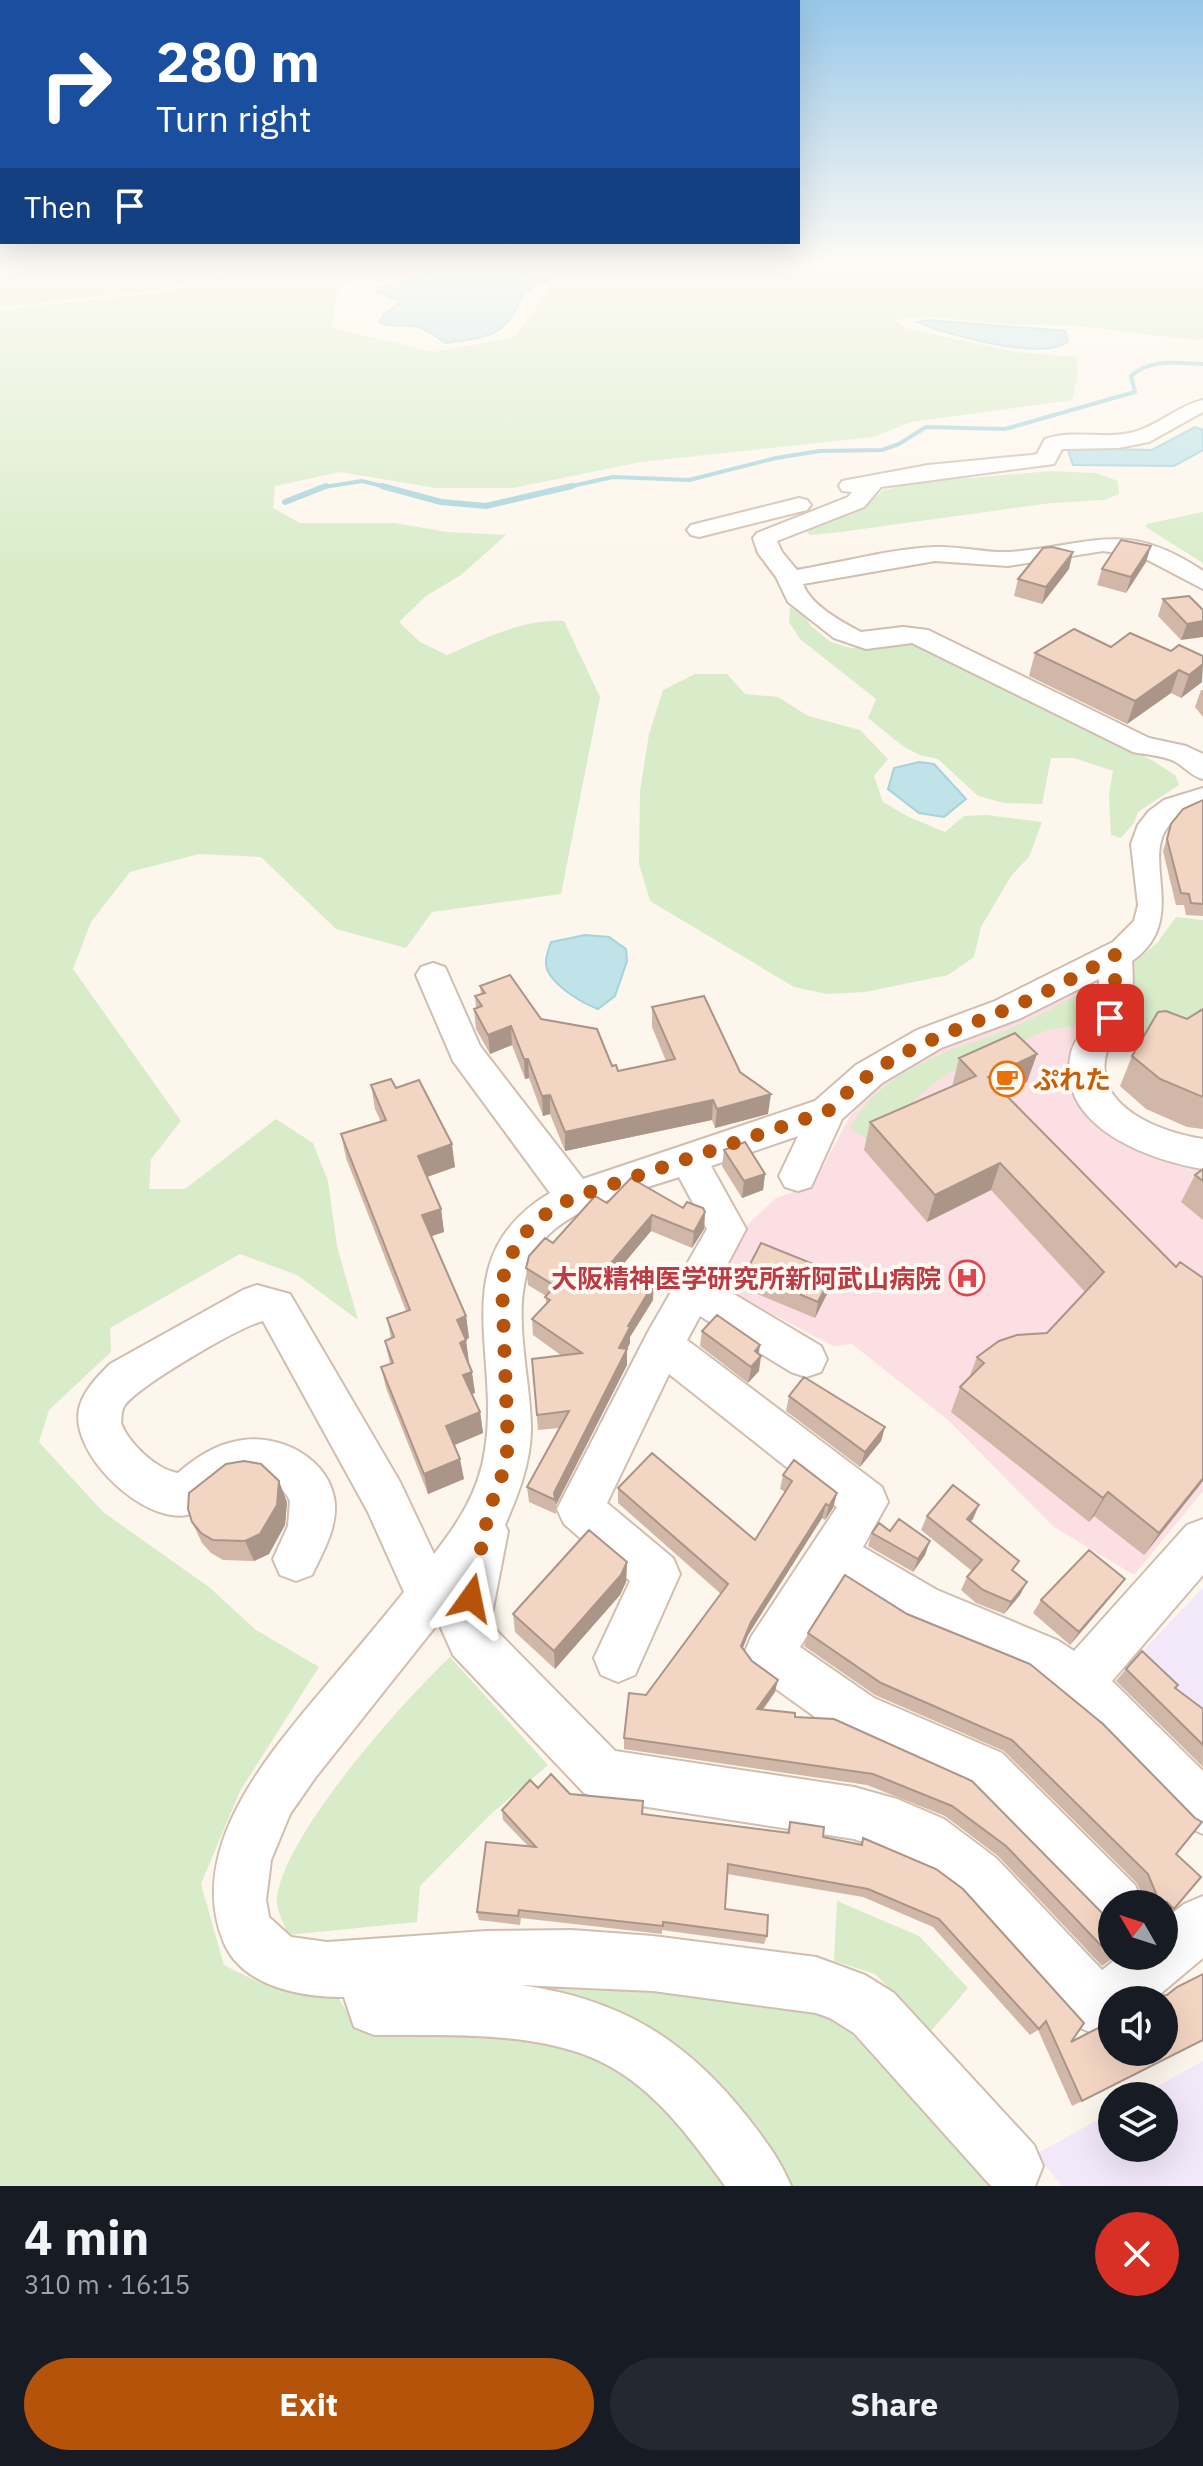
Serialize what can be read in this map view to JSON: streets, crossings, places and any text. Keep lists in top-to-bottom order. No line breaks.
{"places":{"cafe":["ぷれた"],"hospital":["大阪精神医学研究所新阿武山病院"]},"north":"top left","page":{"turn":["280 m","Turn right"],"then":"Then","heading":["4 min","310 m · 16:15"],"buttons":["Exit","Share"]}}
